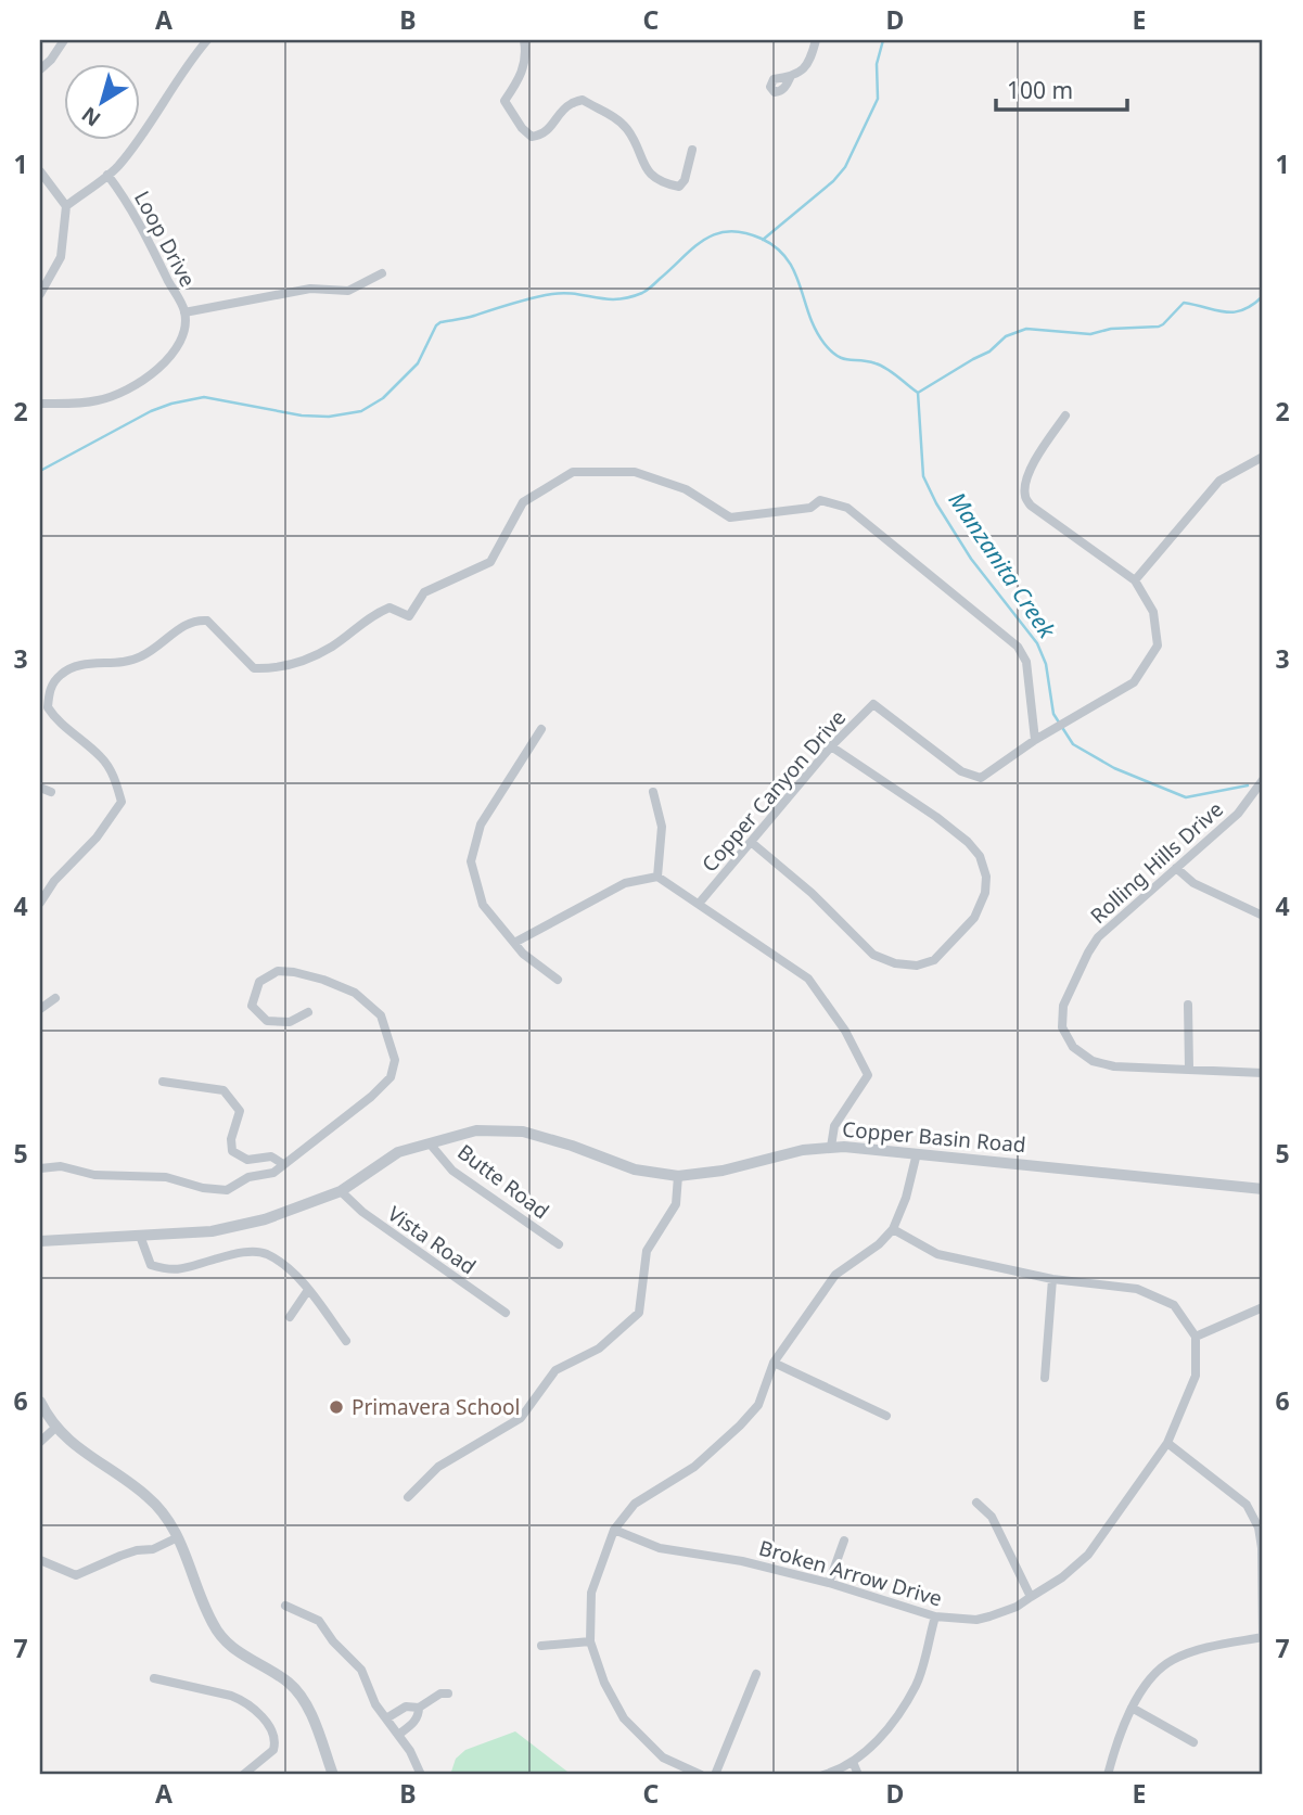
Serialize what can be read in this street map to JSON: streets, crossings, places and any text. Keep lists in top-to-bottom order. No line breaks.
{"streets":{"street":["Loop Drive","Copper Canyon Drive","Rolling Hills Drive","Copper Basin Road","Butte Road","Vista Road","Broken Arrow Drive"]},"crossings":[["Copper Basin Road","Butte Road"],["Copper Basin Road","Vista Road"]],"water":["Manzanita Creek"],"places":["Primavera School"],"scale_bar":"100 m","north":"bottom left","grid":{"columns":["A","B","C","D","E"],"rows":["1","2","3","4","5","6","7"]}}
